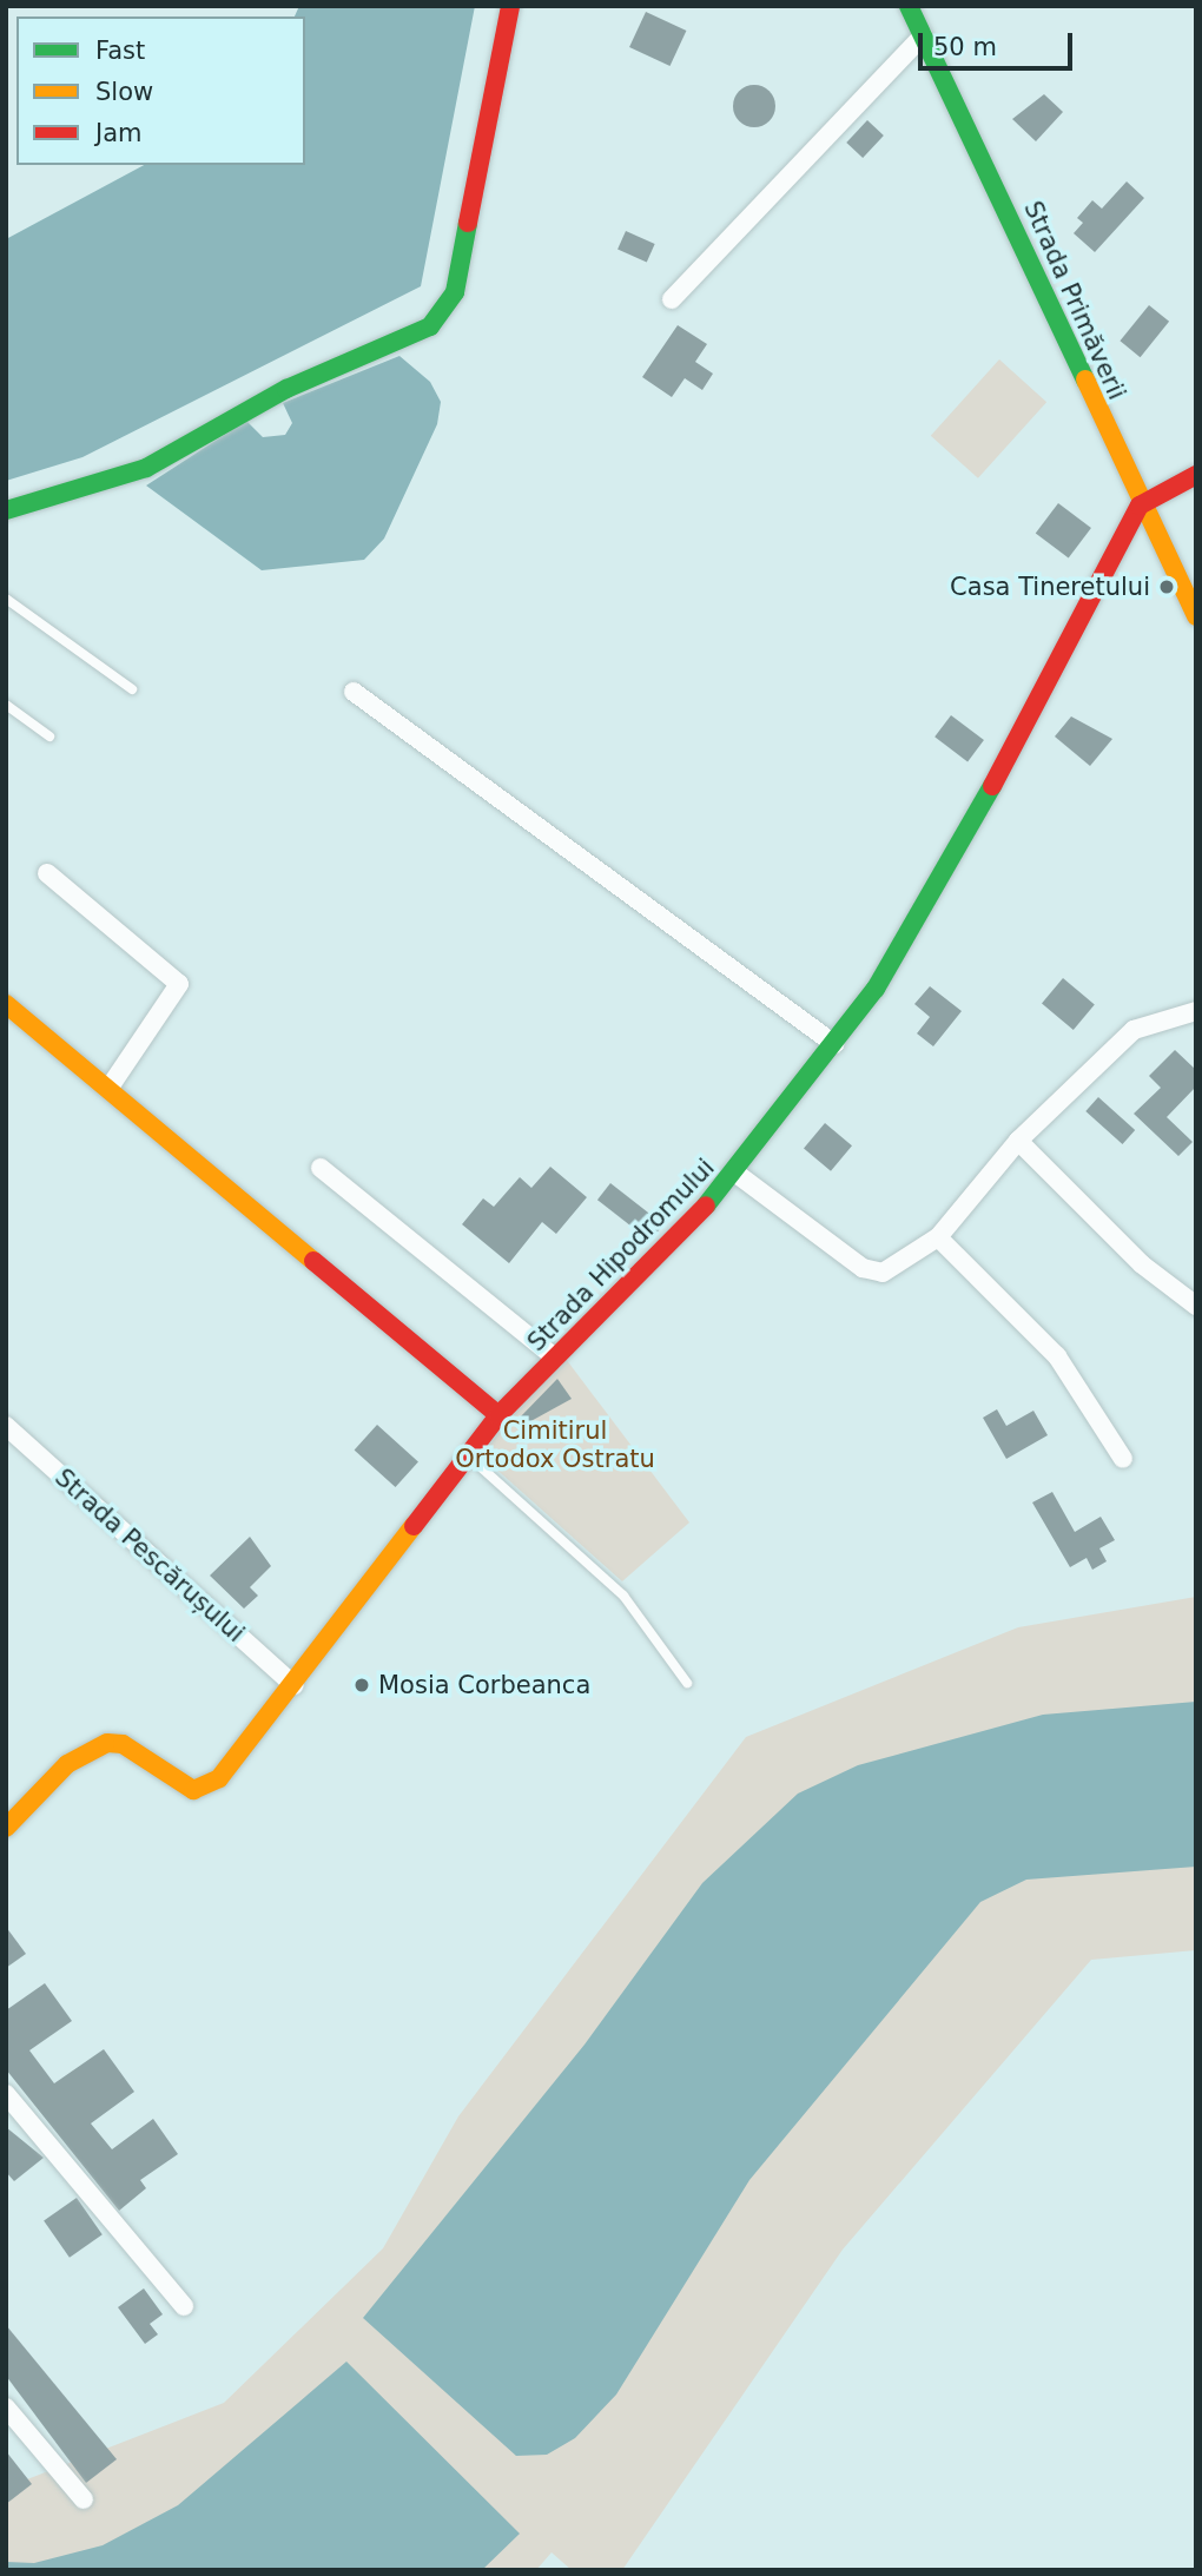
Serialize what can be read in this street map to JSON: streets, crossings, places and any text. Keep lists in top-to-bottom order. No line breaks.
{"streets":{"street":["Strada Primăverii","Strada Hipodromului","Strada Pescărușului"]},"crossings":[["Strada Primăverii","Strada Hipodromului"],["Strada Hipodromului","Strada Pescărușului"]],"parks":["Cimitirul Ortodox Ostratu"],"places":["Casa Tineretului","Mosia Corbeanca"],"legend":["Fast","Slow","Jam"],"scale_bar":"50 m"}
